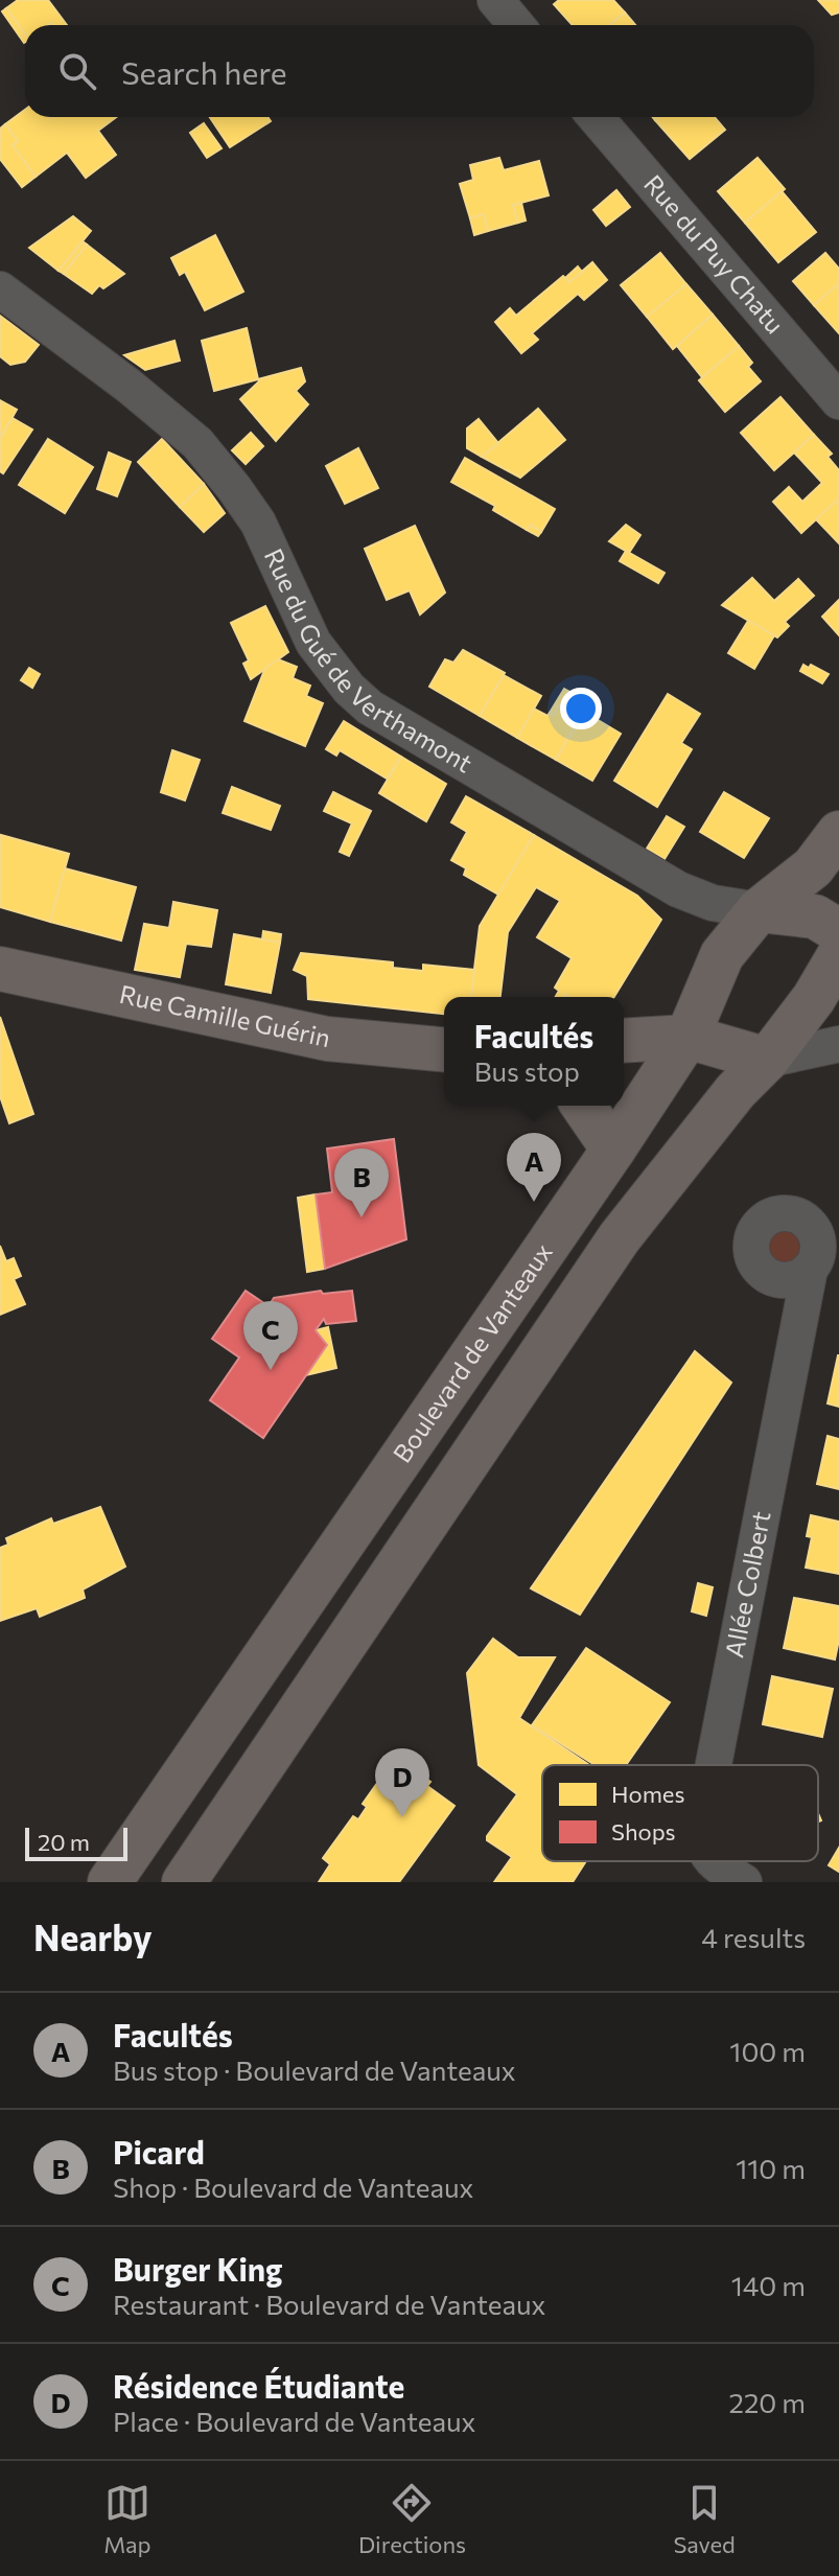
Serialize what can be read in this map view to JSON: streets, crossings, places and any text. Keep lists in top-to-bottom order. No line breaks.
{"streets":{"main road":["Rue du Gué de Verthamont","Rue Camille Guérin","Boulevard de Vanteaux"],"street":["Rue du Puy Chatu","Allée Colbert"]},"crossings":[["Rue du Gué de Verthamont","Boulevard de Vanteaux"]],"legend":["Homes","Shops"],"scale_bar":"20 m","page":{"search":"Search here","popup":["Facultés","Bus stop"],"pins":["A","B","C","D"],"scale":"20 m","heading":["Nearby","4 results"],"list":[{"mark":"A","name":"Facultés","note":"Bus stop · Boulevard de Vanteaux","value":"100 m"},{"mark":"B","name":"Picard","note":"Shop · Boulevard de Vanteaux","value":"110 m"},{"mark":"C","name":"Burger King","note":"Restaurant · Boulevard de Vanteaux","value":"140 m"},{"mark":"D","name":"Résidence Étudiante","note":"Place · Boulevard de Vanteaux","value":"220 m"}],"nav":["Map","Directions","Saved"]}}
